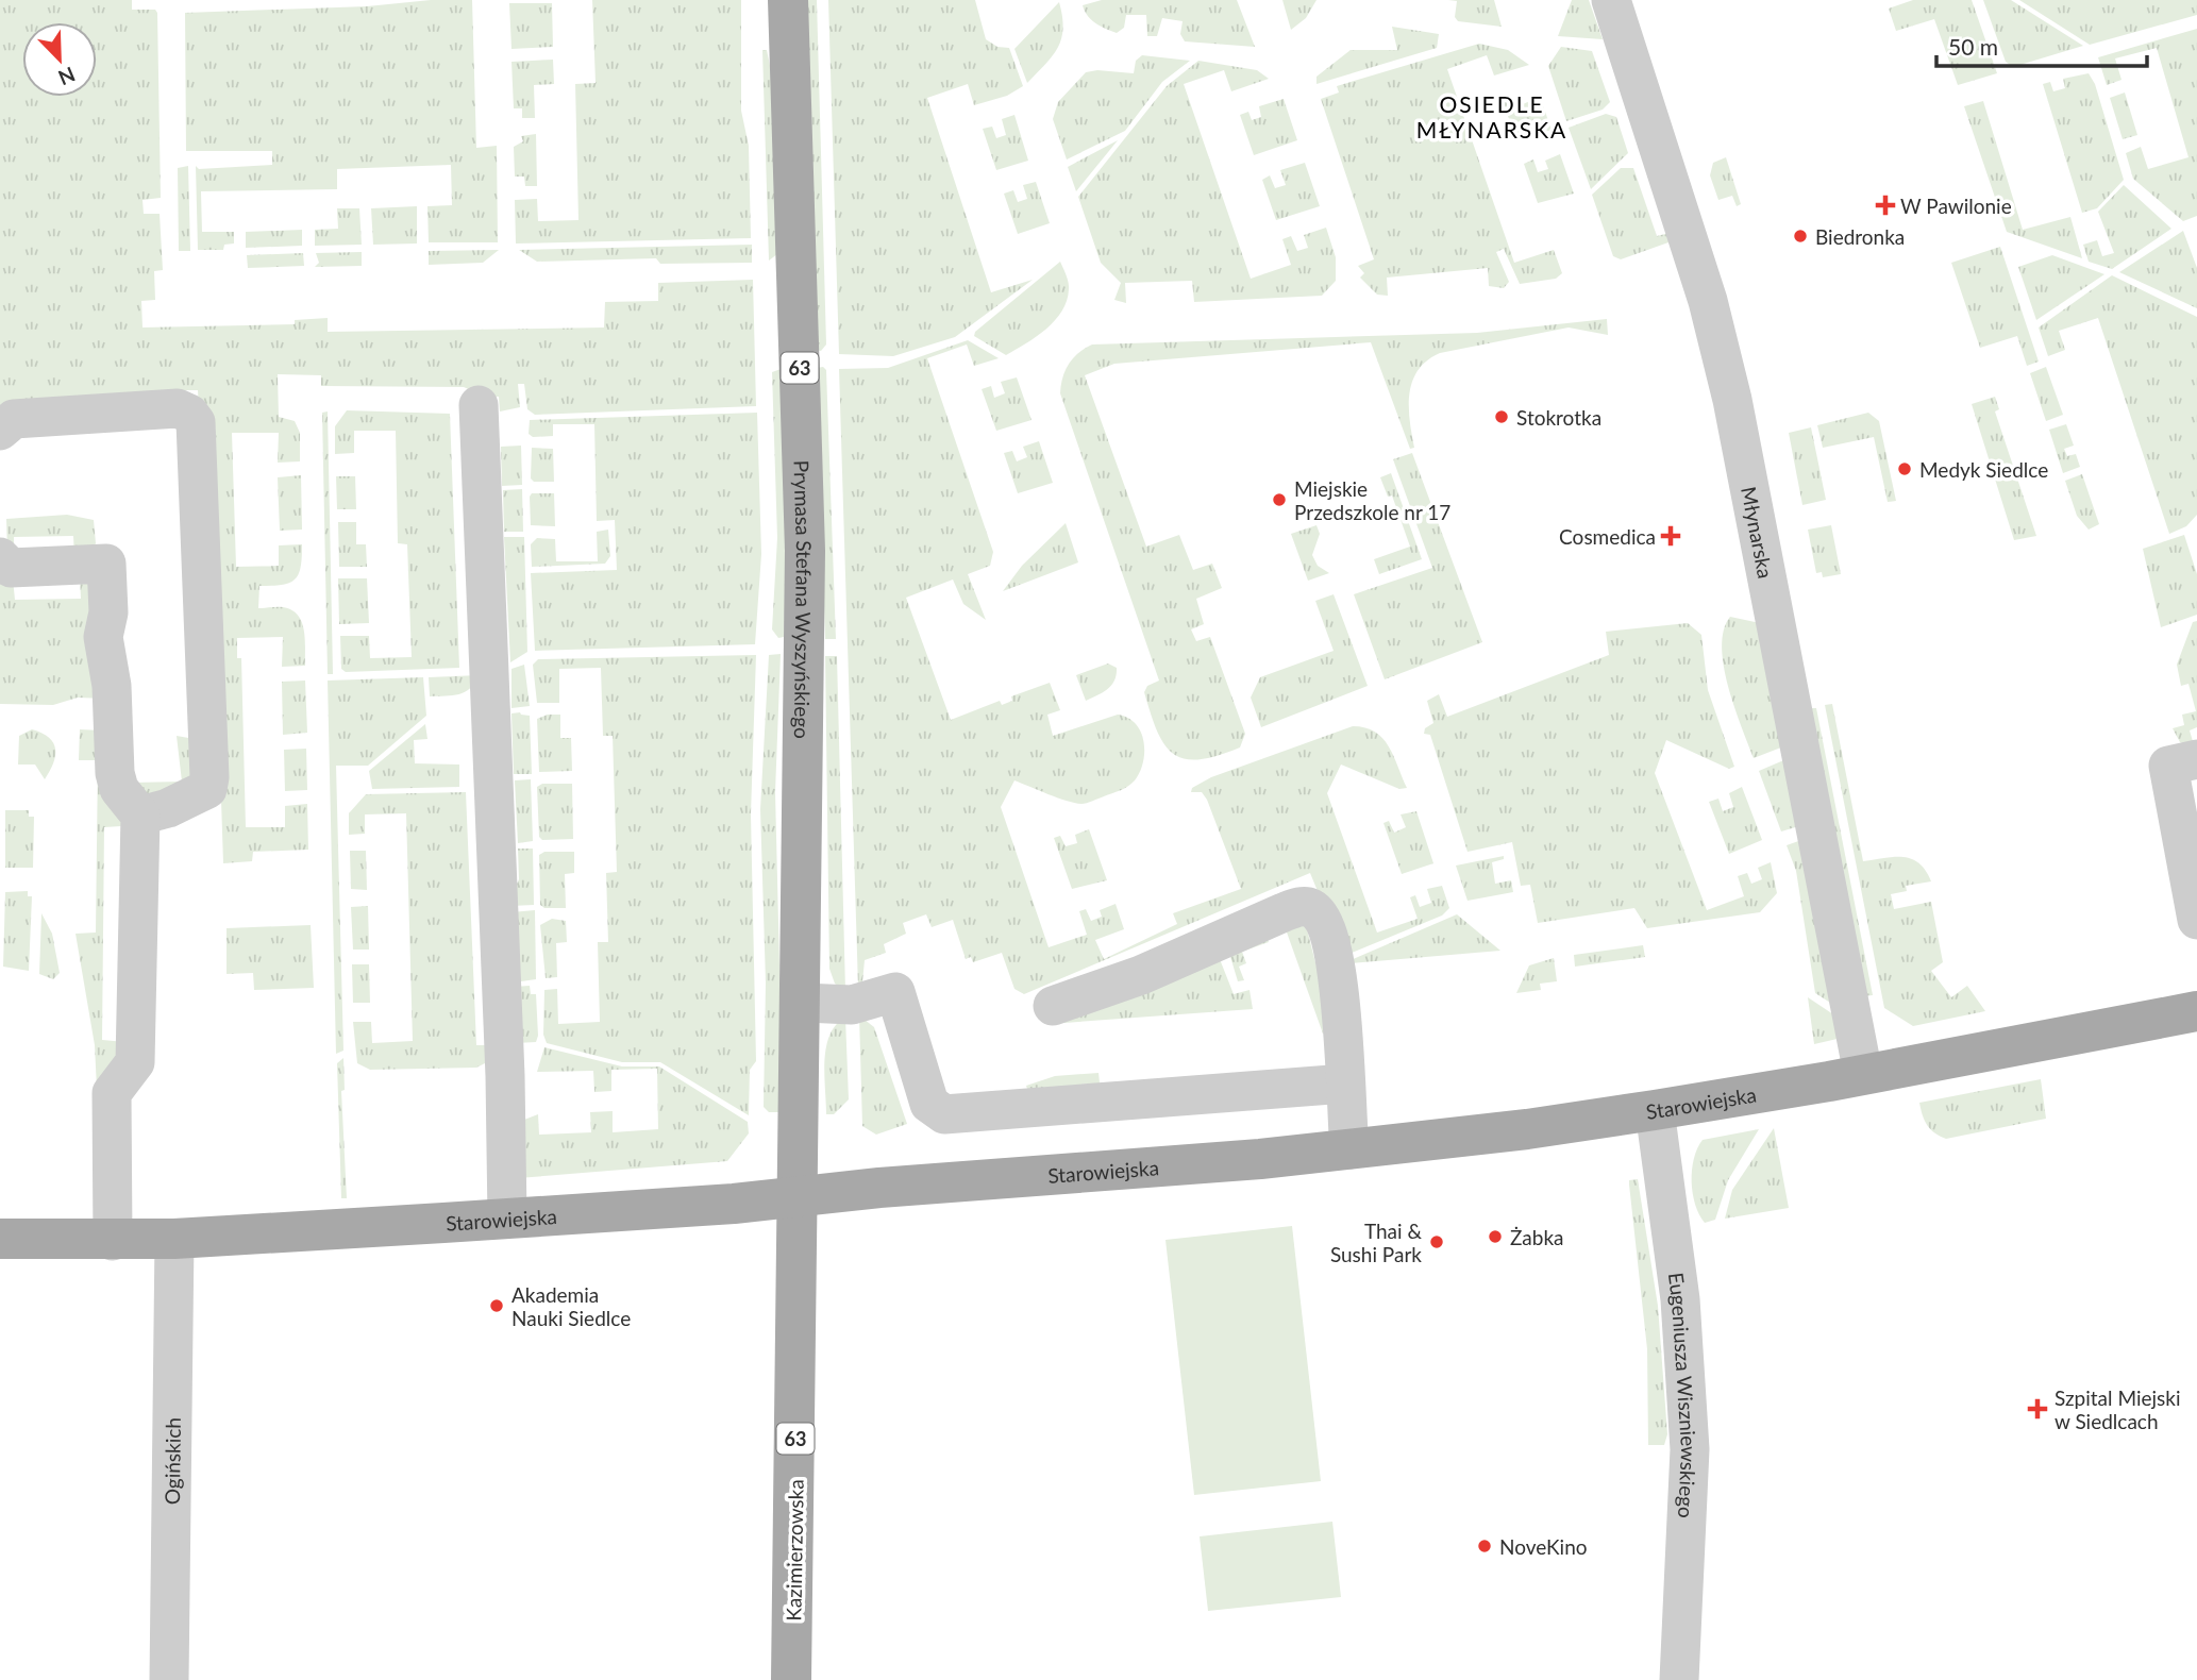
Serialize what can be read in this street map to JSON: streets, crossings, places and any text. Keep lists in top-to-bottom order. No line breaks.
{"streets":{"main road":["63","Prymasa Stefana Wyszyńskiego","Starowiejska","Kazimierzowska"],"street":["Młynarska","Eugeniusza Wiszniewskiego","Ogińskich"]},"crossings":[["Młynarska","Starowiejska"],["Prymasa Stefana Wyszyńskiego","Starowiejska"],["Prymasa Stefana Wyszyńskiego","Kazimierzowska"],["Starowiejska","Eugeniusza Wiszniewskiego"],["Starowiejska","Ogińskich"],["Starowiejska","Kazimierzowska"]],"districts":["OSIEDLE MŁYNARSKA"],"places":{"health":["W Pawilonie","Cosmedica","Szpital Miejski w Siedlcach"],"other":["Biedronka","Stokrotka","Medyk Siedlce","Miejskie Przedszkole nr 17","Żabka","Thai & Sushi Park","Akademia Nauki Siedlce","NoveKino"]},"scale_bar":"50 m","north":"bottom right"}
